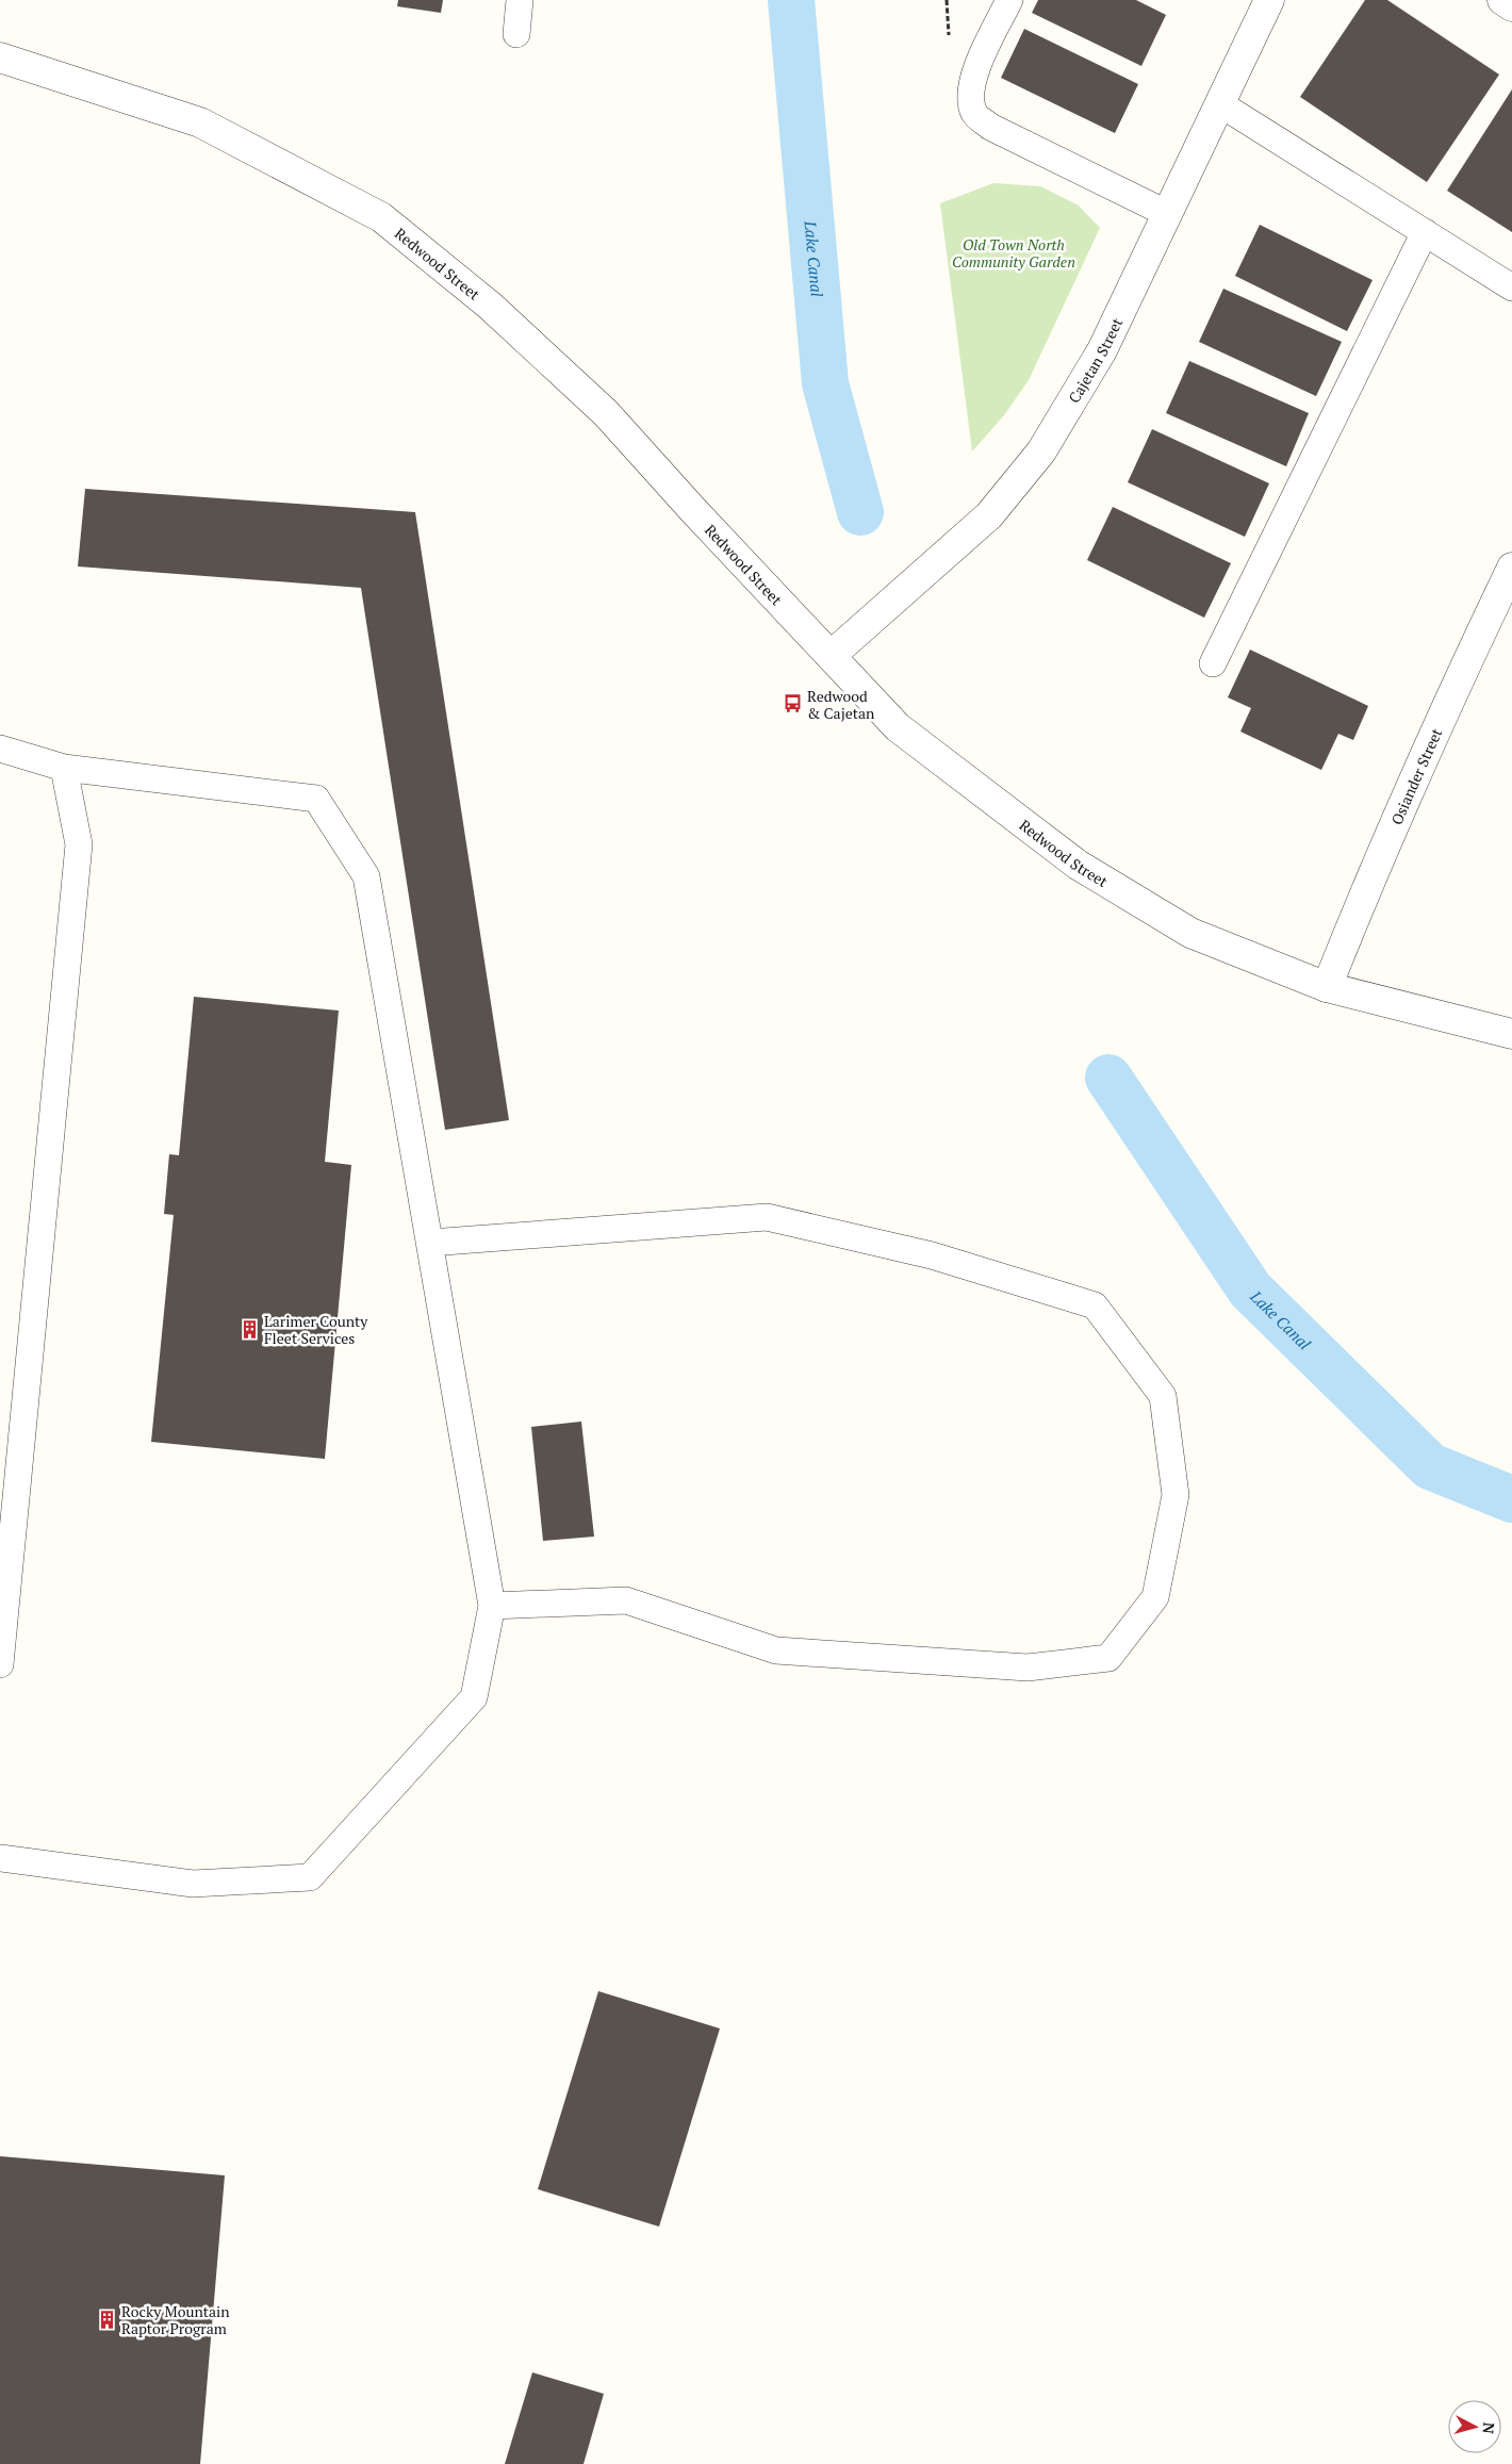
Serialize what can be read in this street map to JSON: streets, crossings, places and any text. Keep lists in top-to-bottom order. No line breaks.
{"streets":{"street":["Redwood Street","Cajetan Street","Osiander Street"]},"crossings":[["Redwood Street","Cajetan Street"],["Redwood Street","Osiander Street"]],"water":["Lake Canal"],"parks":["Old Town North Community Garden"],"places":{"bus stop":["Redwood & Cajetan"],"building":["Larimer County Fleet Services","Rocky Mountain Raptor Program"]},"north":"right"}
